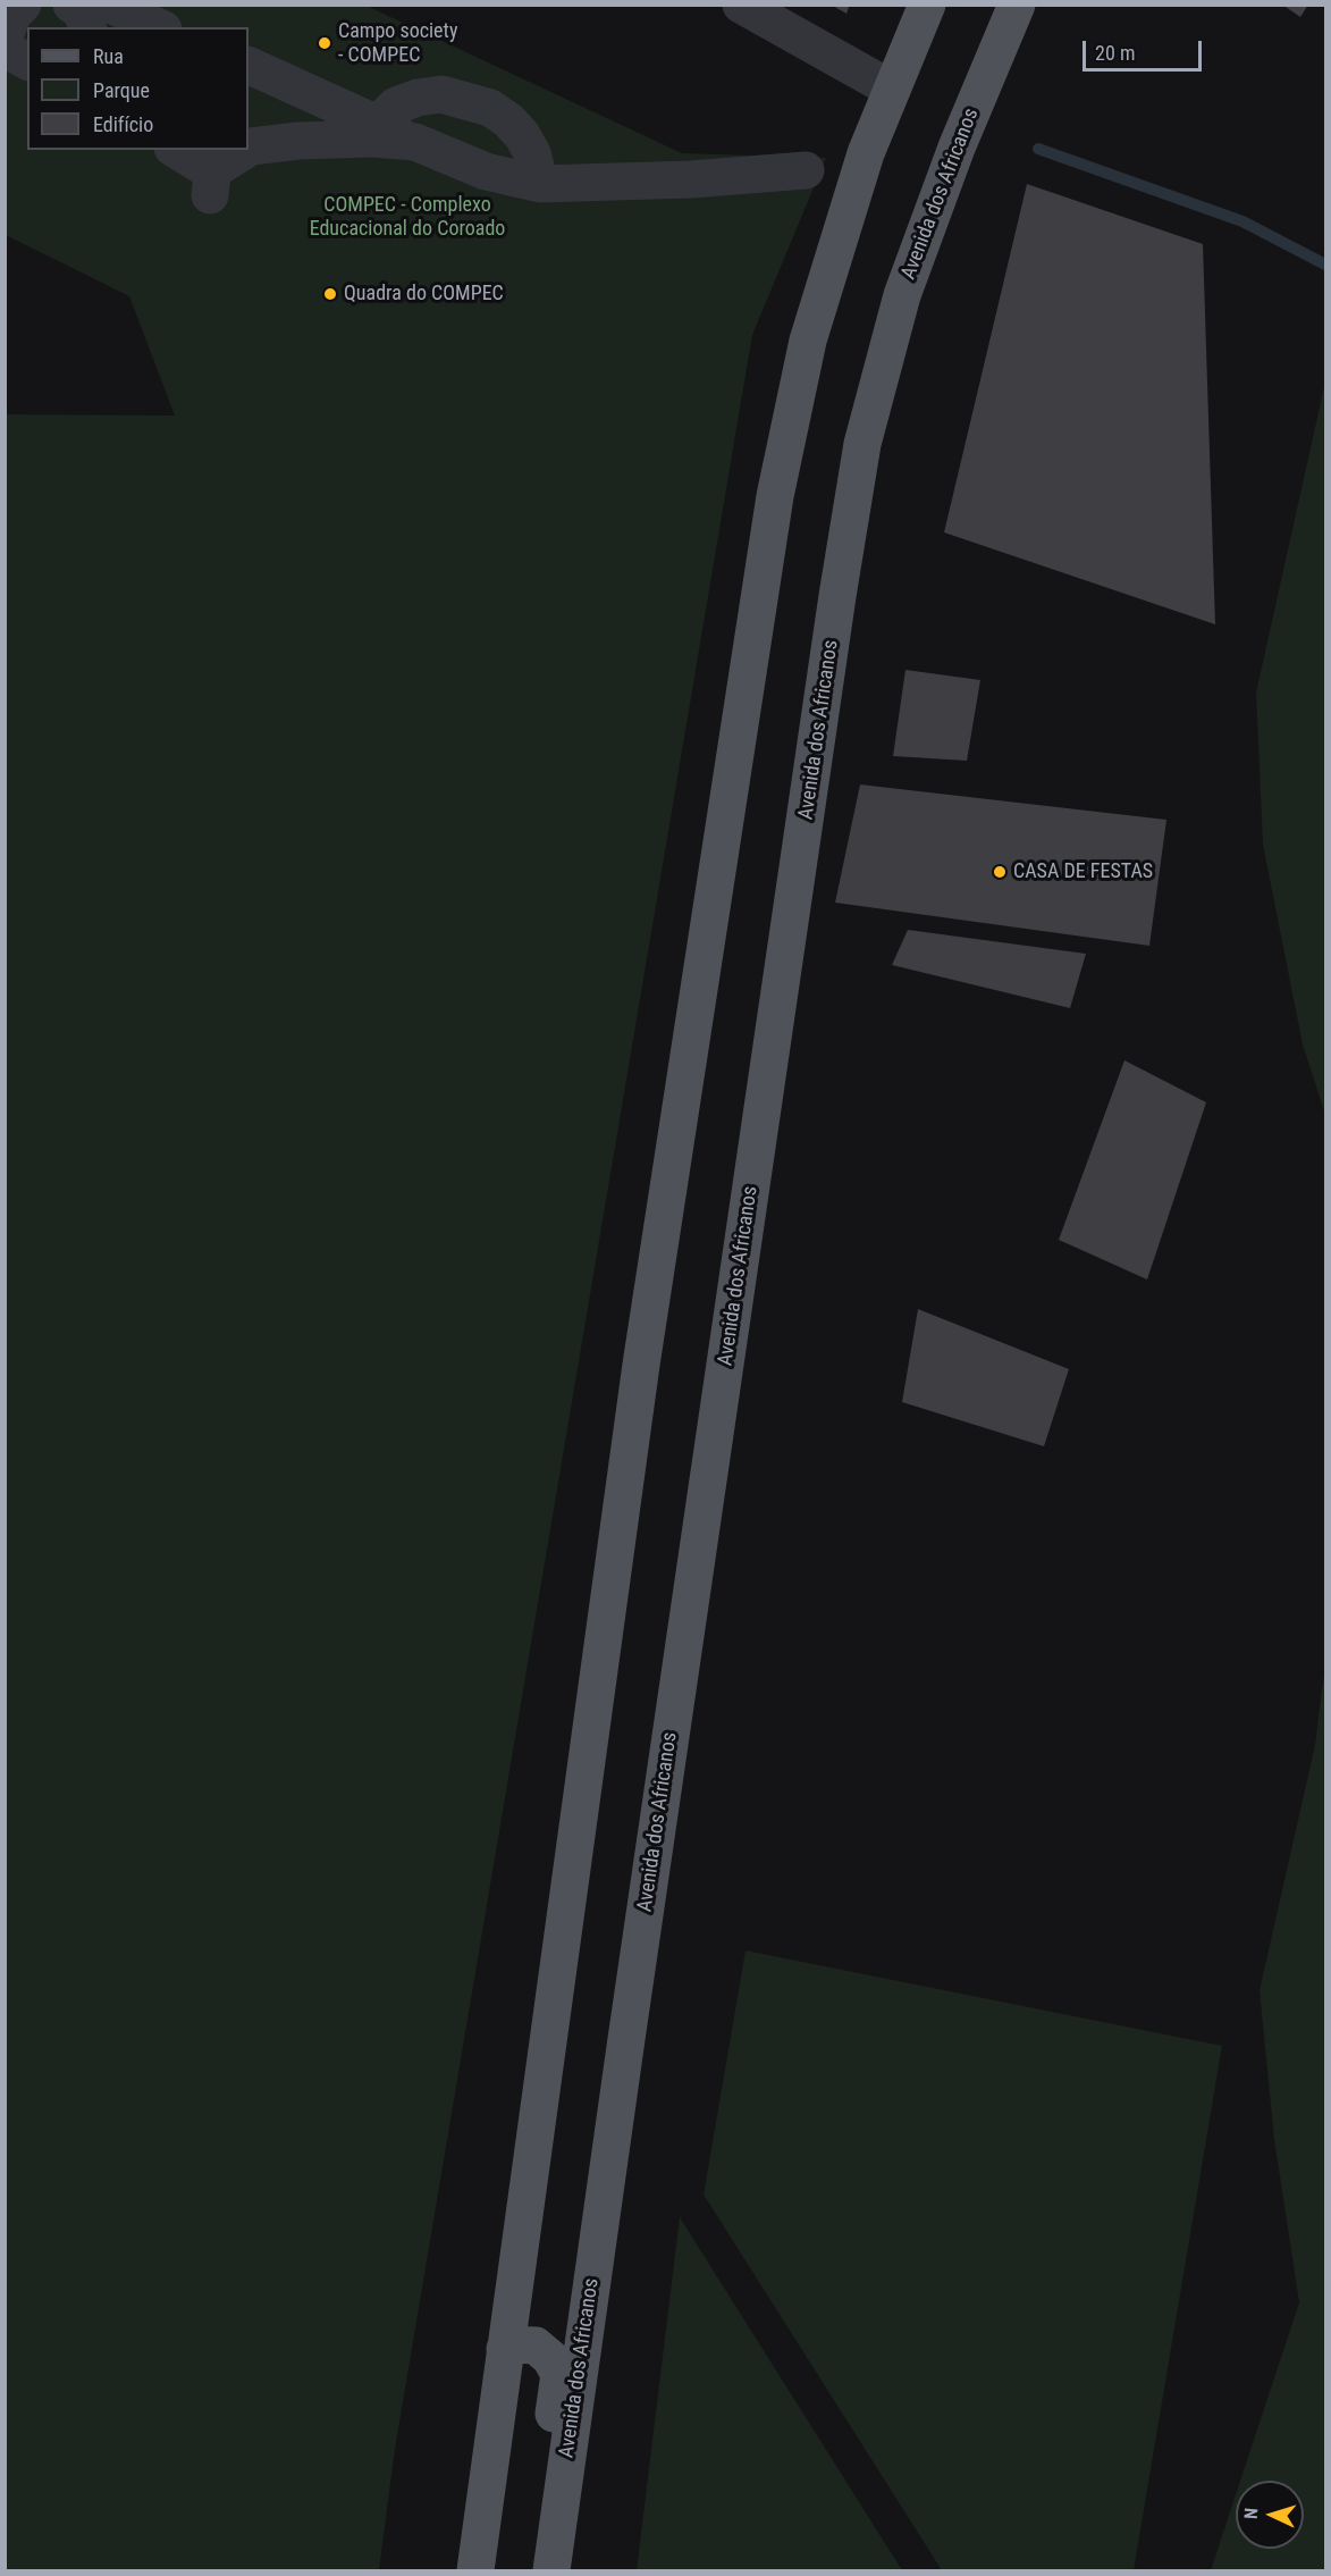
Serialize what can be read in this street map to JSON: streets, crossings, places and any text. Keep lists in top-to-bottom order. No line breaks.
{"streets":{"main road":["Avenida dos Africanos"]},"parks":["COMPEC - Complexo Educacional do Coroado"],"places":["Campo society - COMPEC","Quadra do COMPEC","CASA DE FESTAS"],"legend":["Rua","Parque","Edifício"],"scale_bar":"20 m","north":"left"}
